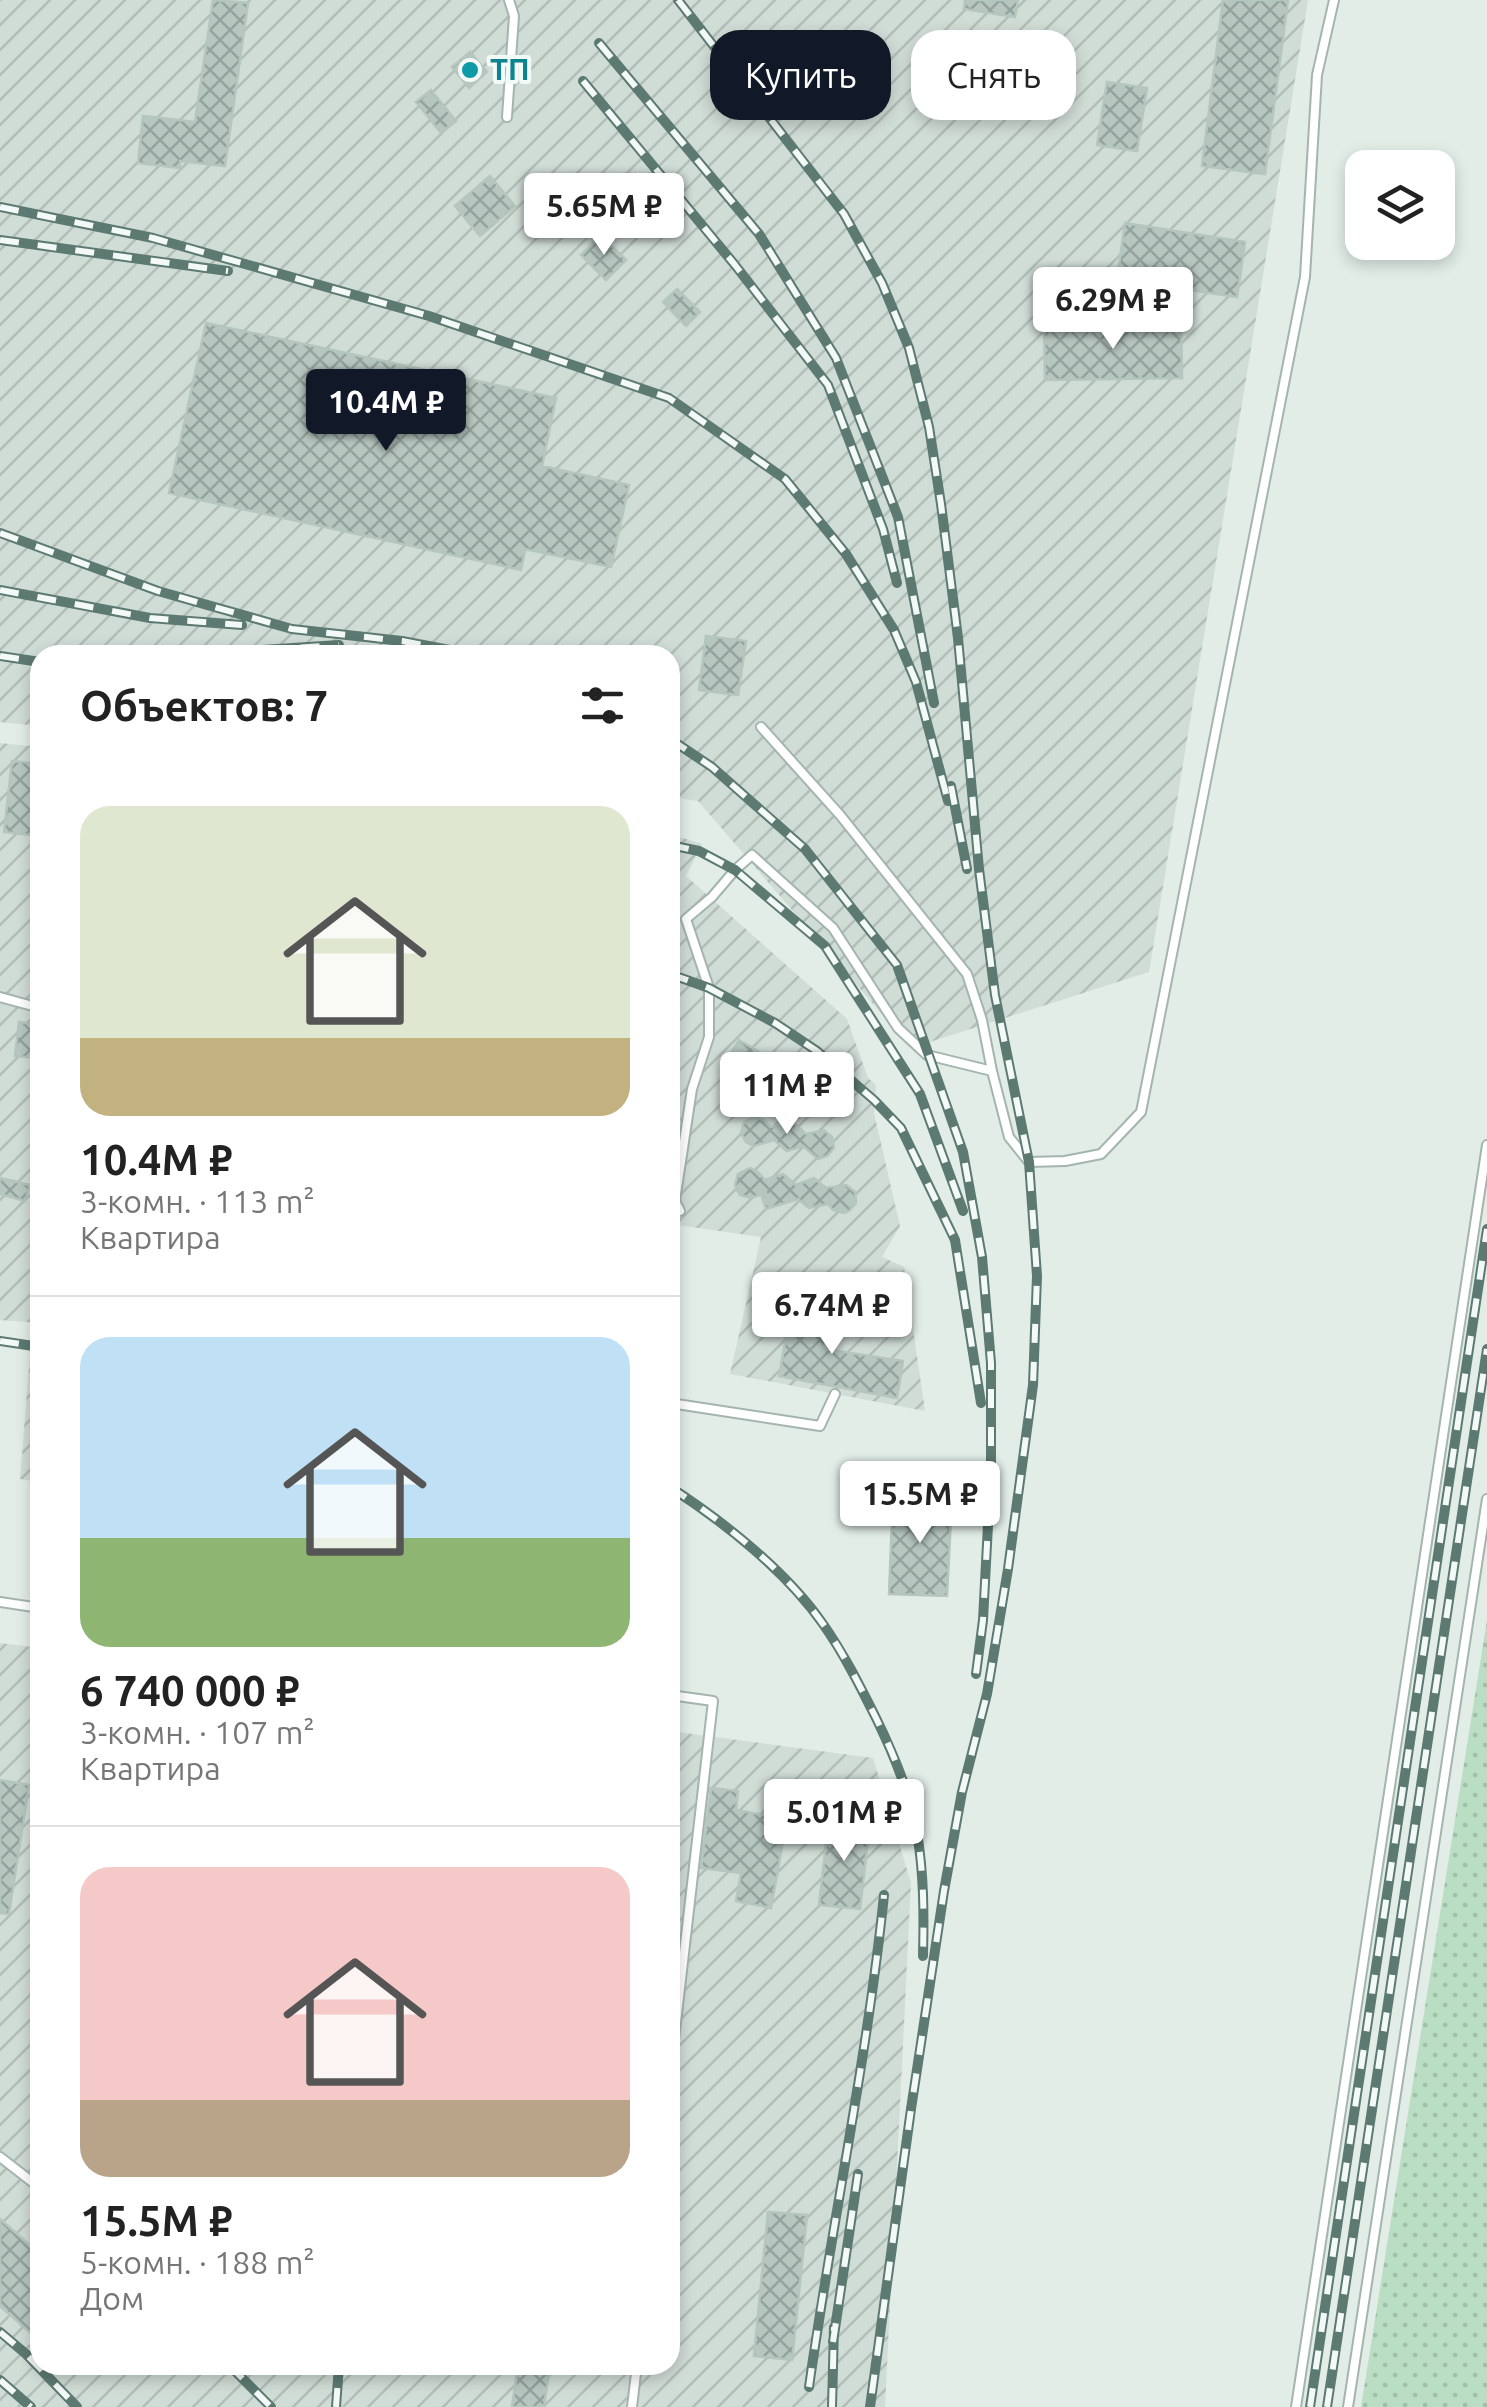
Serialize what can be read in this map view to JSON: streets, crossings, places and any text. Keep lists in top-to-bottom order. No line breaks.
{"places":["ТП"],"page":{"chip":["Купить","Снять"],"price":["5.65M ₽","6.29M ₽","10.4M ₽","11M ₽","6.74M ₽","15.5M ₽","5.01M ₽"],"heading":"Объектов: 7","list":[{"name":"10.4M ₽","note":"3-комн. · 113 m² · Квартира"},{"name":"6 740 000 ₽","note":"3-комн. · 107 m² · Квартира"},{"name":"15.5M ₽","note":"5-комн. · 188 m² · Дом"}]}}
